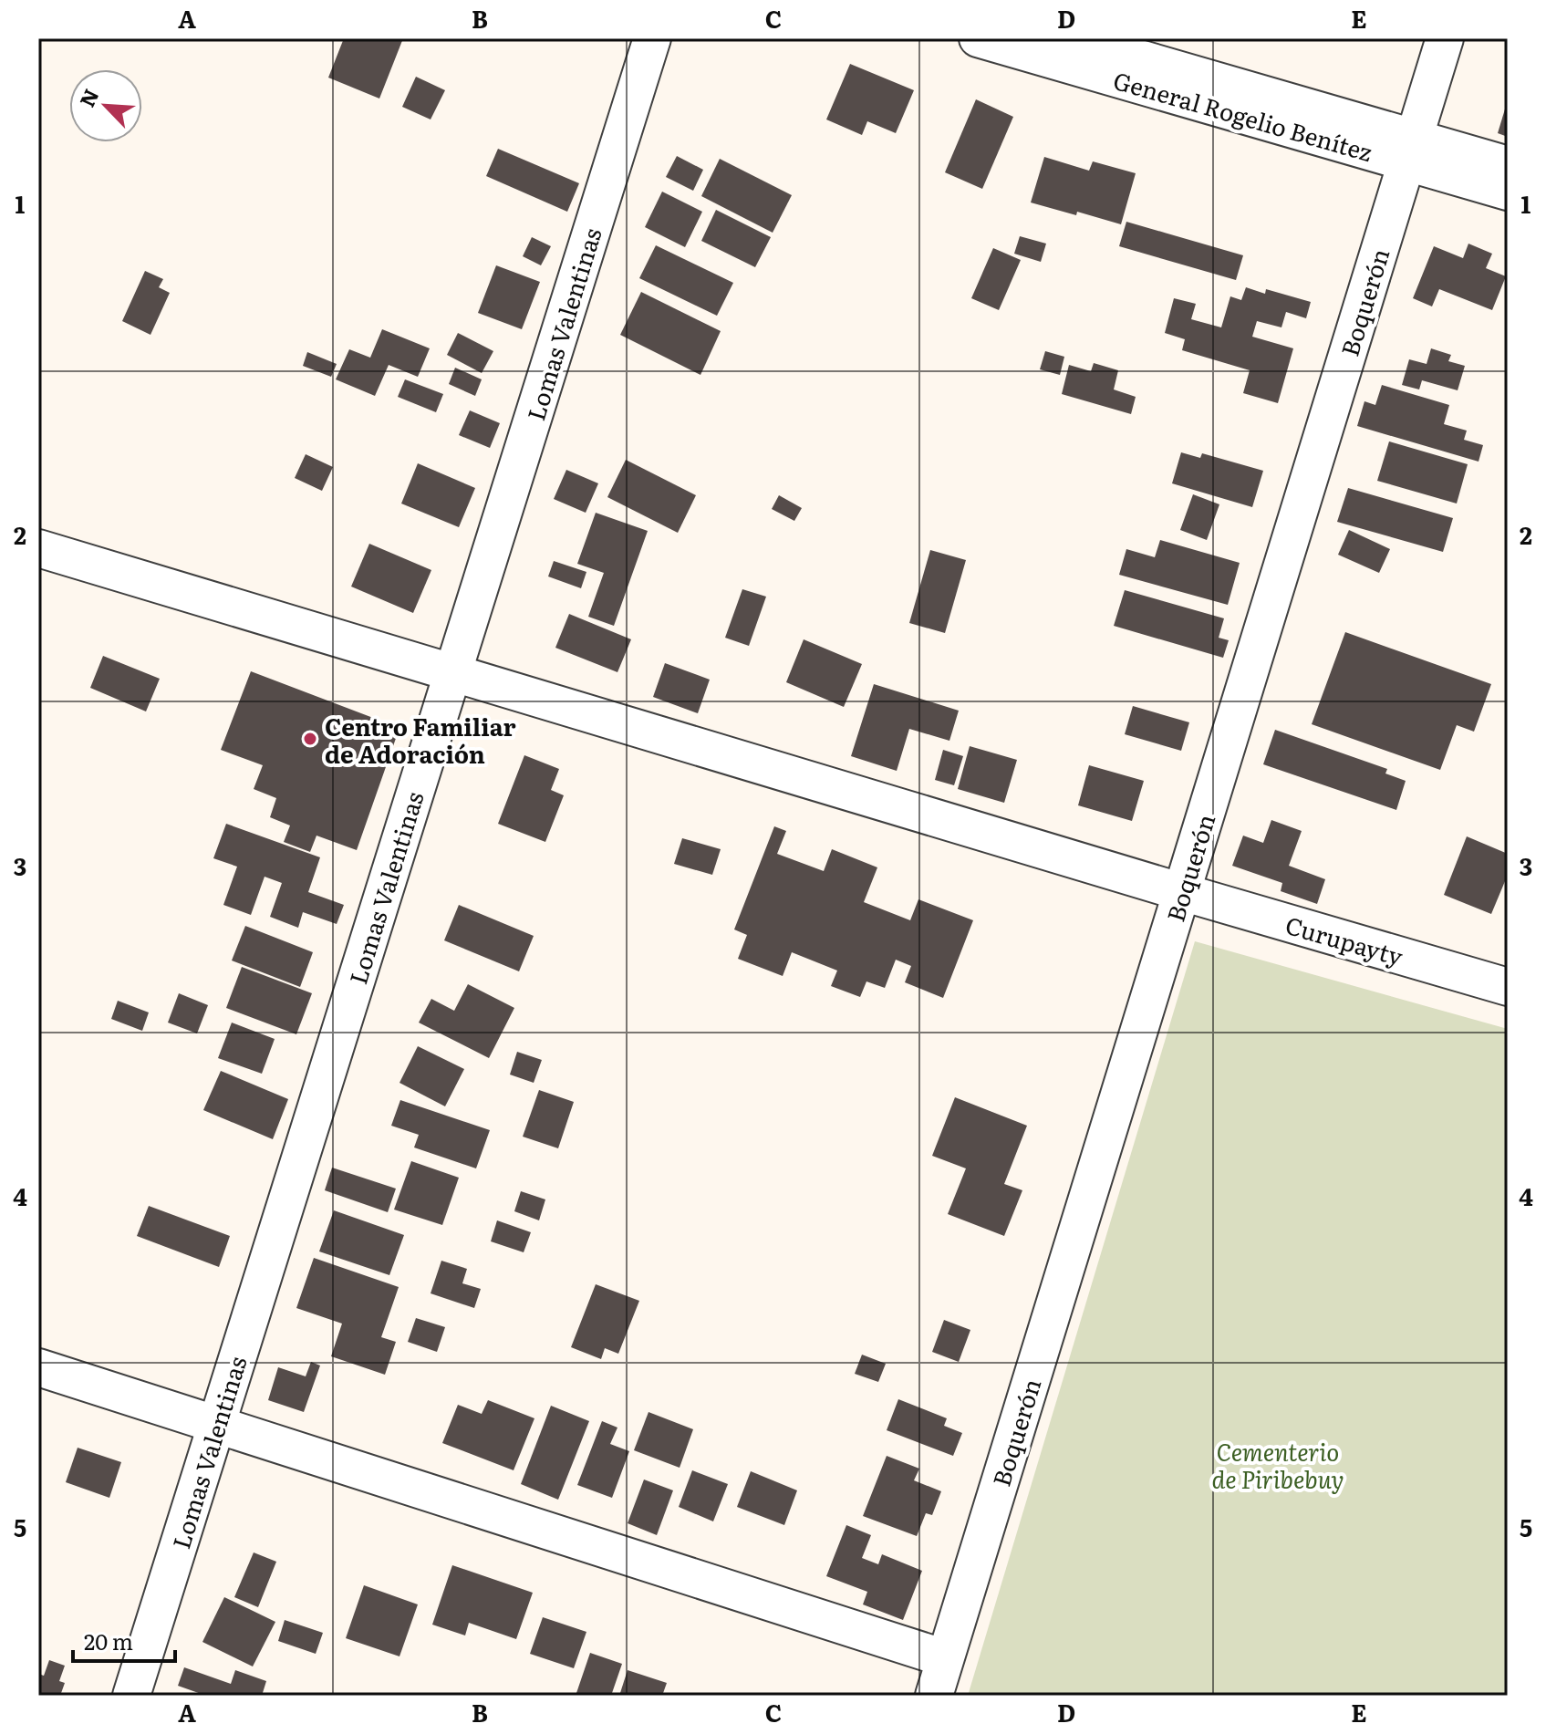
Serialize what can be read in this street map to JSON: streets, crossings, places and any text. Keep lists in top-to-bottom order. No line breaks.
{"streets":{"street":["General Rogelio Benítez","Boquerón","Lomas Valentinas","Curupayty"]},"crossings":[["General Rogelio Benítez","Boquerón"],["Boquerón","Curupayty"],["Lomas Valentinas","Curupayty"]],"parks":["Cementerio de Piribebuy"],"places":["Centro Familiar de Adoración"],"scale_bar":"20 m","north":"top left","grid":{"columns":["A","B","C","D","E"],"rows":["1","2","3","4","5"]}}
